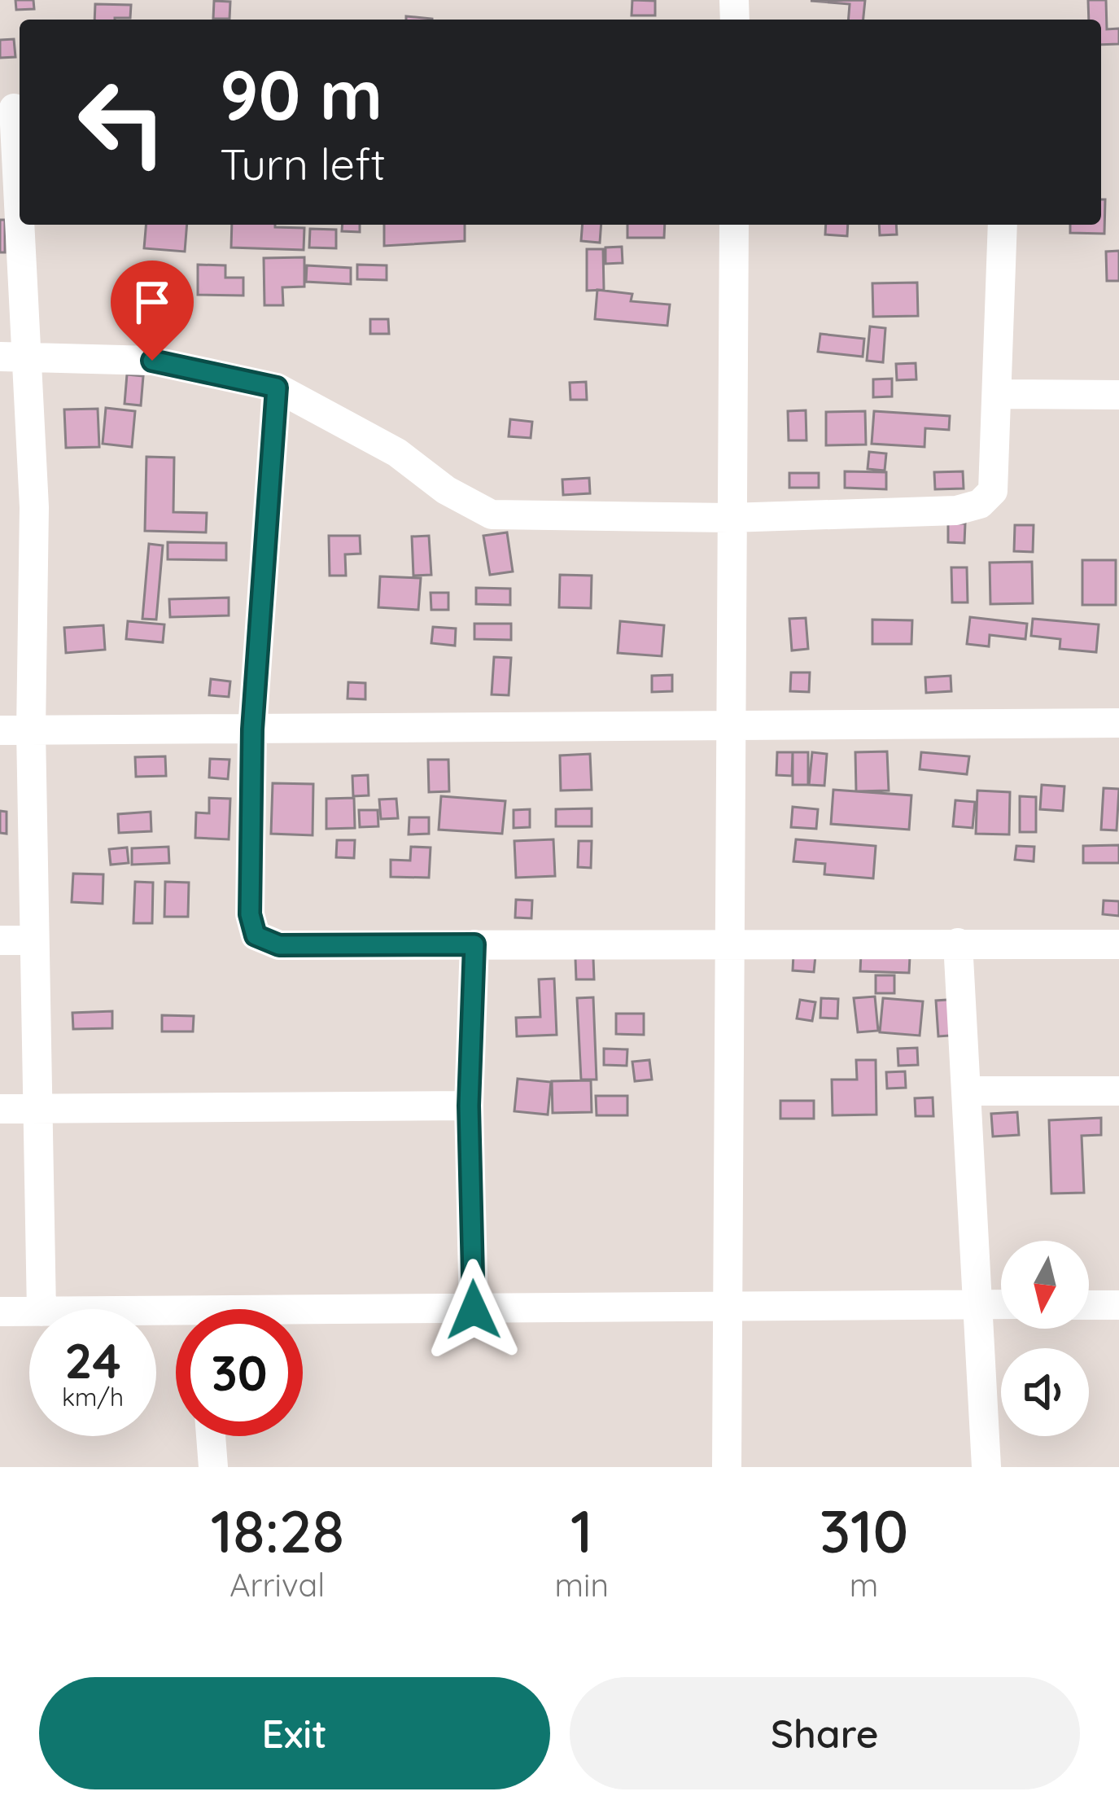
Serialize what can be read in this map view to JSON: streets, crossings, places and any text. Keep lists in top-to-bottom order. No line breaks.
{"north":"bottom","page":{"turn":["90 m","Turn left"],"speed":"24 km/h","limit":"30","eta":["18:28","Arrival","1","min","310","m"],"buttons":["Exit","Share"]}}
